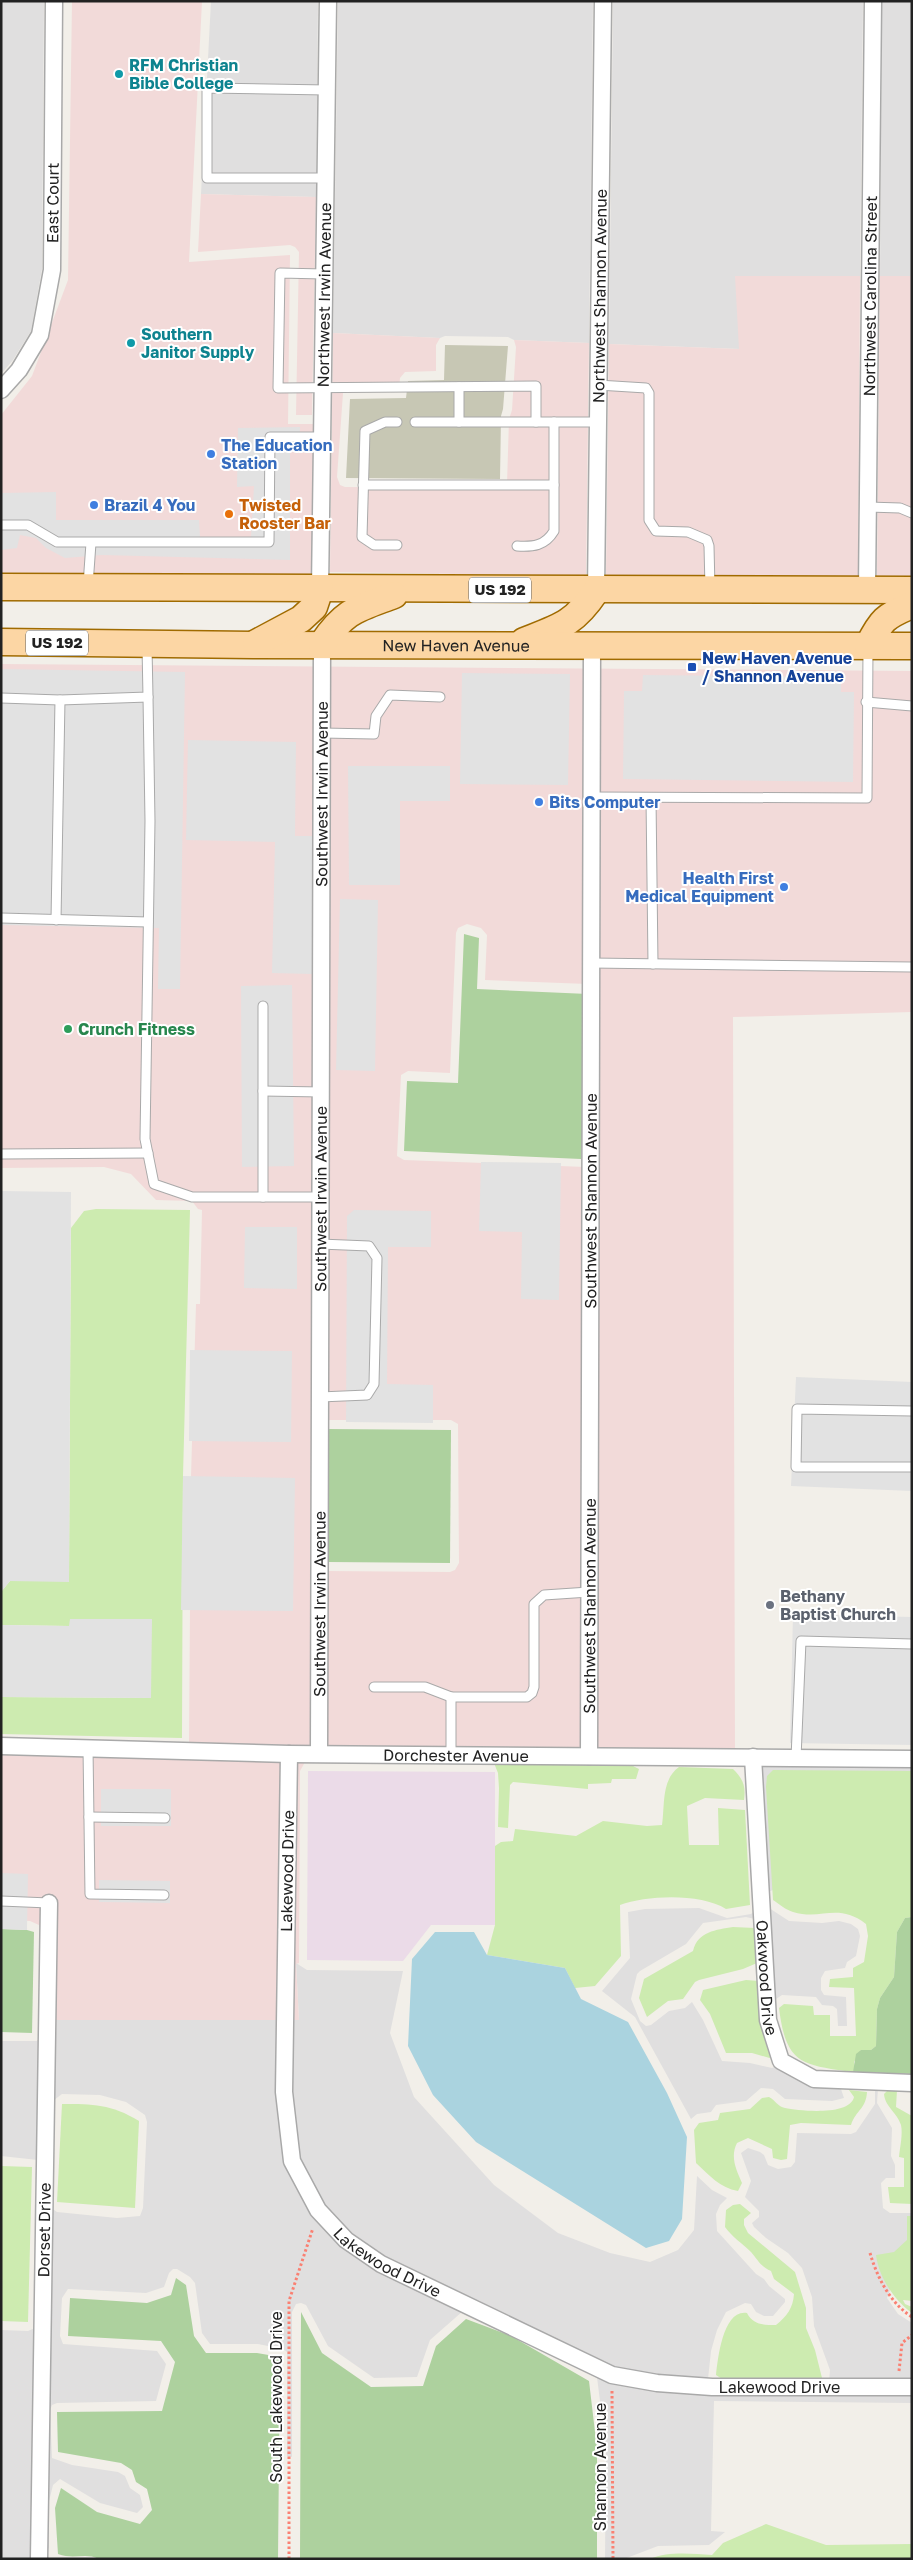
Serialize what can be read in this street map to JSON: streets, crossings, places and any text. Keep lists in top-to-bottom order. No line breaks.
{"streets":{"main road":["US 192","New Haven Avenue"],"street":["East Court","Northwest Irwin Avenue","Northwest Shannon Avenue","Northwest Carolina Street","Southwest Irwin Avenue","Southwest Shannon Avenue","Dorchester Avenue","Lakewood Drive","Oakwood Drive","Dorset Drive"],"path":["South Lakewood Drive","Shannon Avenue"]},"crossings":[["Northwest Irwin Avenue","US 192"],["Northwest Shannon Avenue","US 192"],["Northwest Carolina Street","US 192"],["New Haven Avenue","Southwest Irwin Avenue"],["New Haven Avenue","Southwest Shannon Avenue"],["Southwest Irwin Avenue","Dorchester Avenue"],["Southwest Shannon Avenue","Dorchester Avenue"],["Dorchester Avenue","Lakewood Drive"],["Dorchester Avenue","Oakwood Drive"],["Lakewood Drive","South Lakewood Drive"],["Lakewood Drive","Shannon Avenue"]],"places":{"other":["RFM Christian Bible College","Southern Janitor Supply","The Education Station","Brazil 4 You","Twisted Rooster Bar","Bits Computer","Health First Medical Equipment","Crunch Fitness","Bethany Baptist Church"],"transit":["New Haven Avenue / Shannon Avenue"]}}
